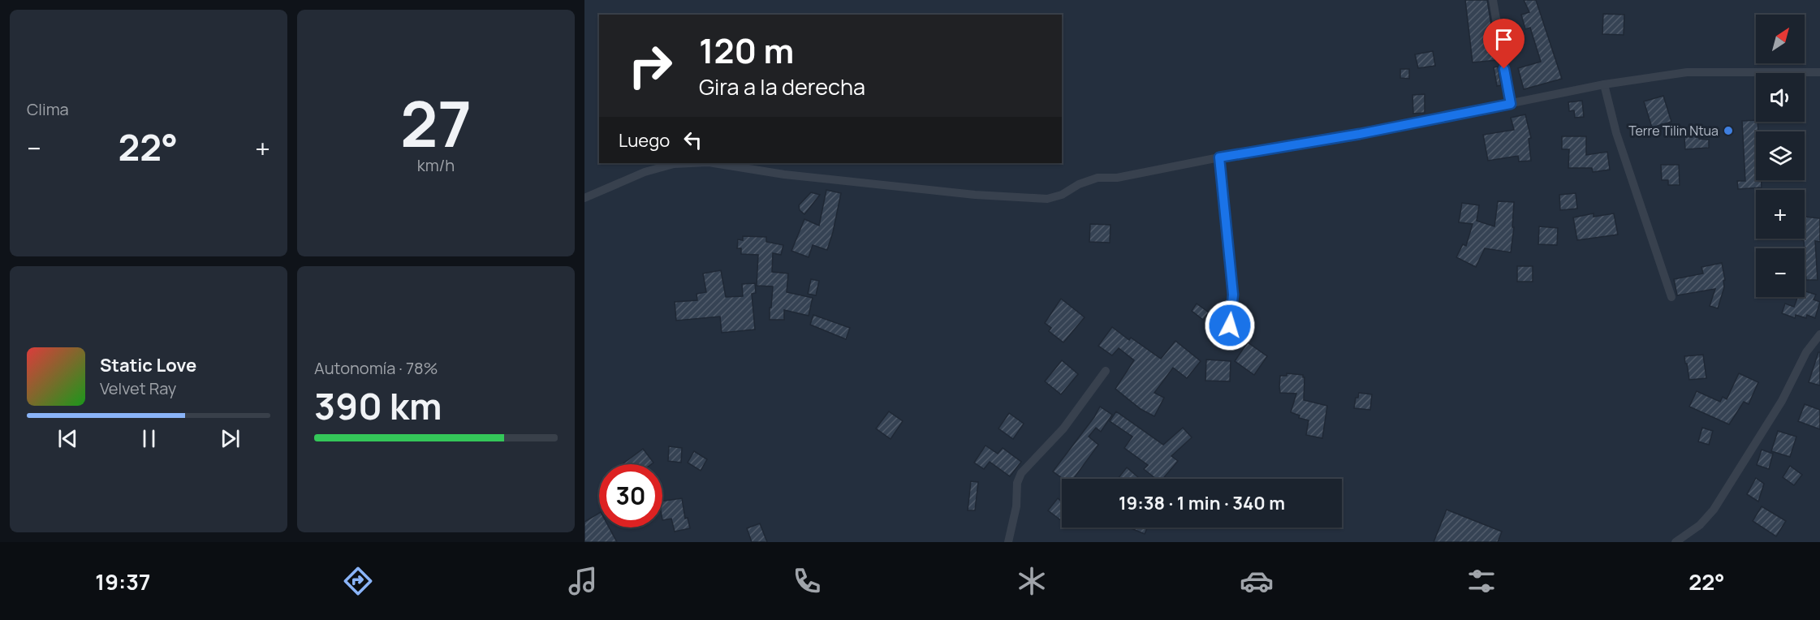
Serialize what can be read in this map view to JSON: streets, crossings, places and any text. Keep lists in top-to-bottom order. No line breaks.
{"places":["Terre Tilin Ntua"],"north":"top right","page":{"tile":["Clima",["27","km/h"],["Autonomía · 78%","390 km"]],"map_buttons":["+","−"],"turn":["120 m","Gira a la derecha"],"then":"Luego","heat":["−","22°","+"],"song":["Static Love","Velvet Ray"],"limit":"30","trip":"19:38 · 1 min · 340 m","tabs":["19:37","22°"]}}
